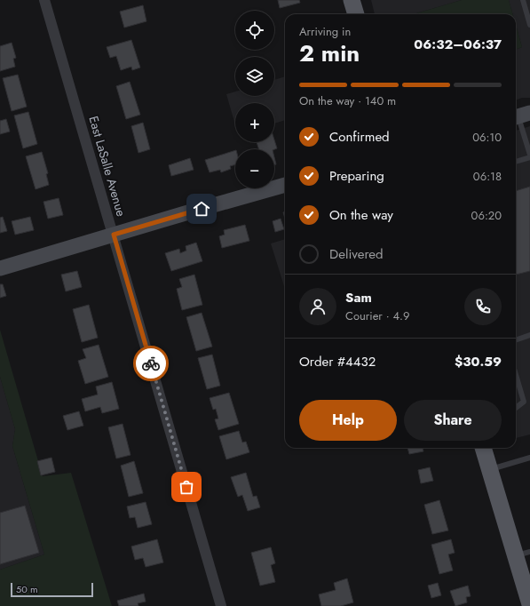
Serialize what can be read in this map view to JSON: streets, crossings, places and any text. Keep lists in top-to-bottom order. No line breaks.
{"streets":{"street":["East LaSalle Avenue"]},"scale_bar":"50 m","page":{"map_buttons":["+","−"],"heading":["2 min","Arriving in","06:32–06:37"],"panel":["Sam","Courier · 4.9","Order #4432","$30.59"],"bar":"On the way · 140 m","list":[["Confirmed","06:10"],["Preparing","06:18"],["On the way","06:20"],"Delivered"],"buttons":["Help","Share"],"scale":"50 m"}}
